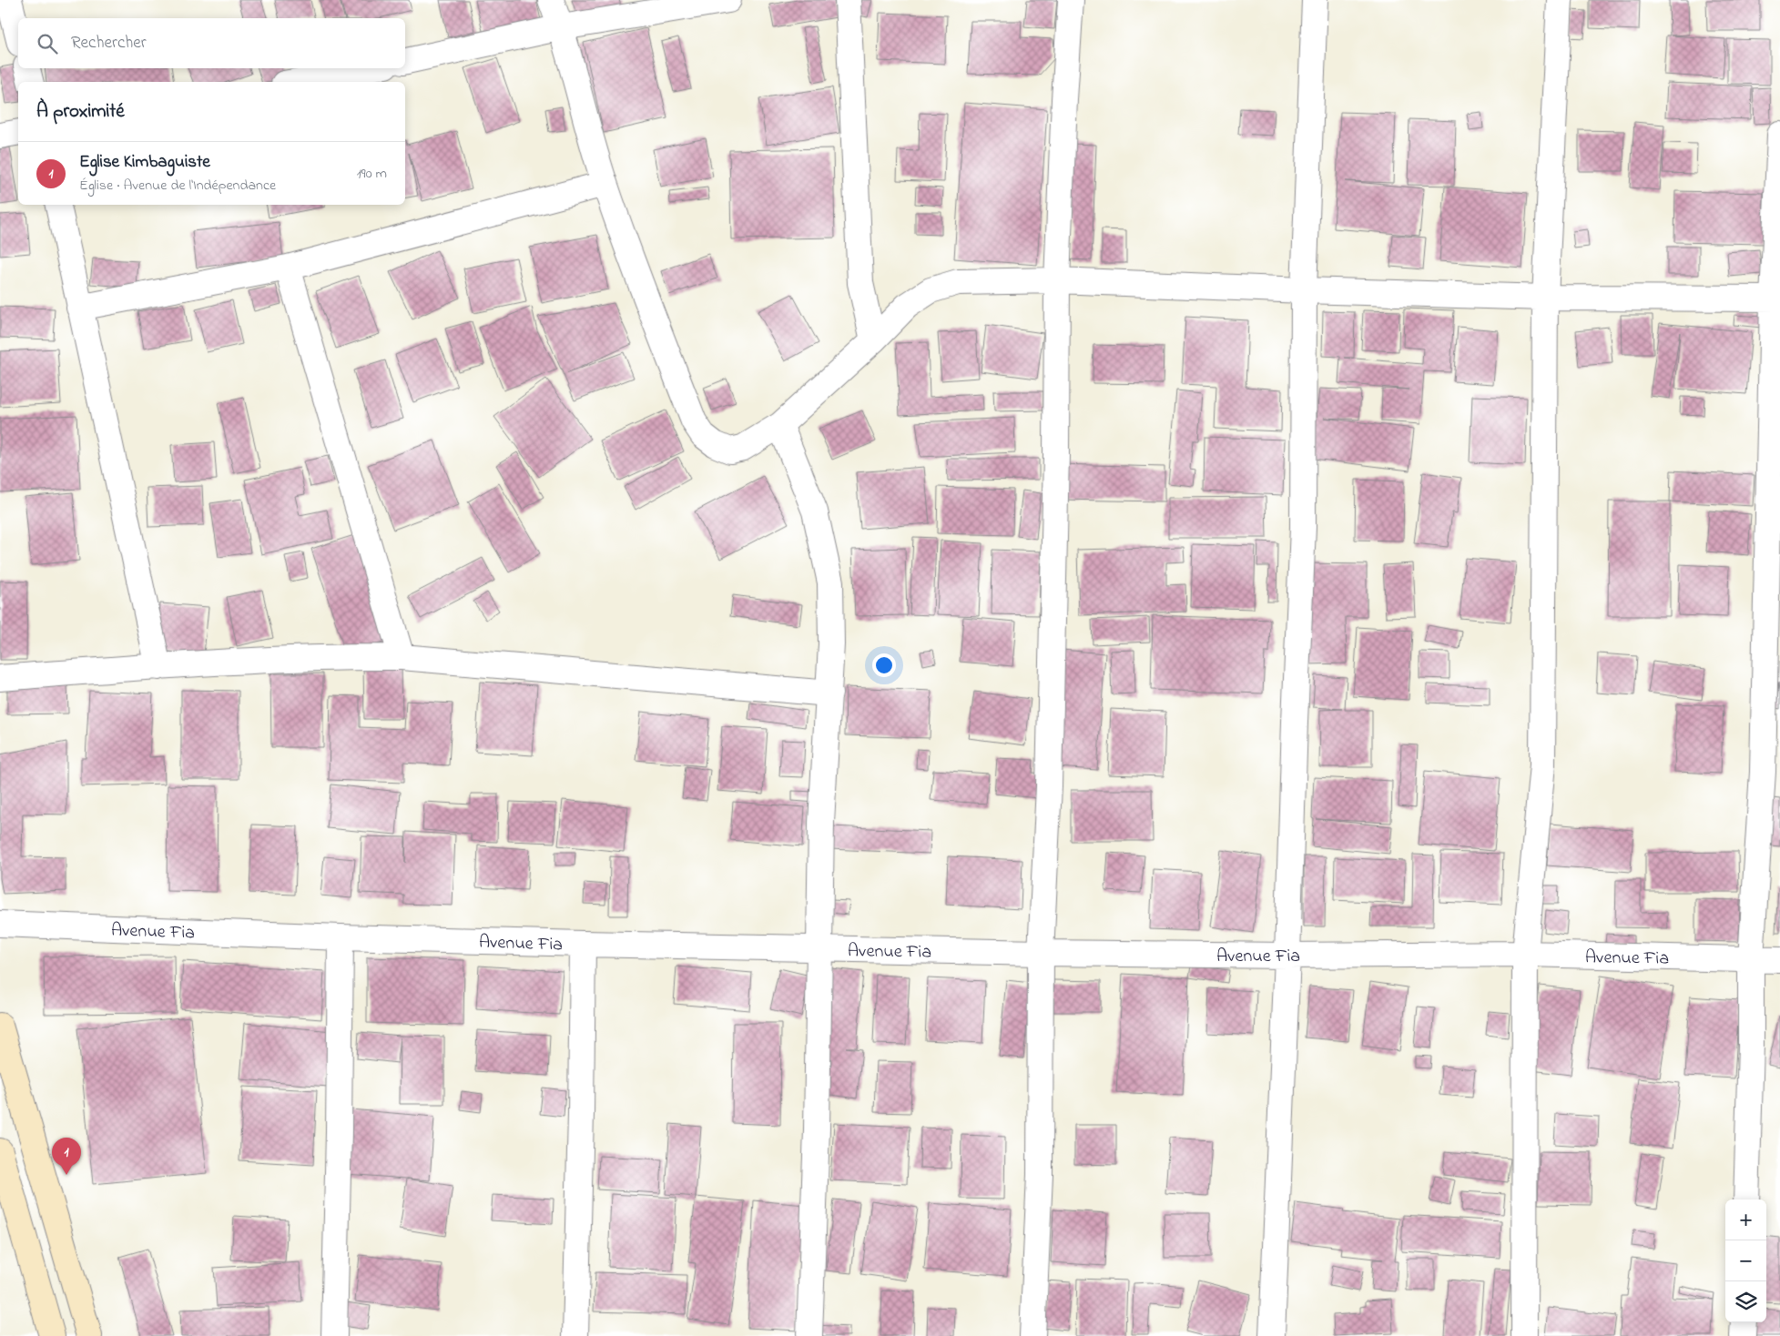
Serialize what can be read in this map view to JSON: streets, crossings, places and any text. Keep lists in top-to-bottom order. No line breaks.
{"streets":{"street":["Avenue Fia"]},"page":{"search":"Rechercher","heading":"À proximité","list":[{"mark":"1","name":"Eglise Kimbaguiste","note":"Église · Avenue de l'Indépendance","value":"190 m"}],"pins":"1","map_buttons":["+","−"]}}
